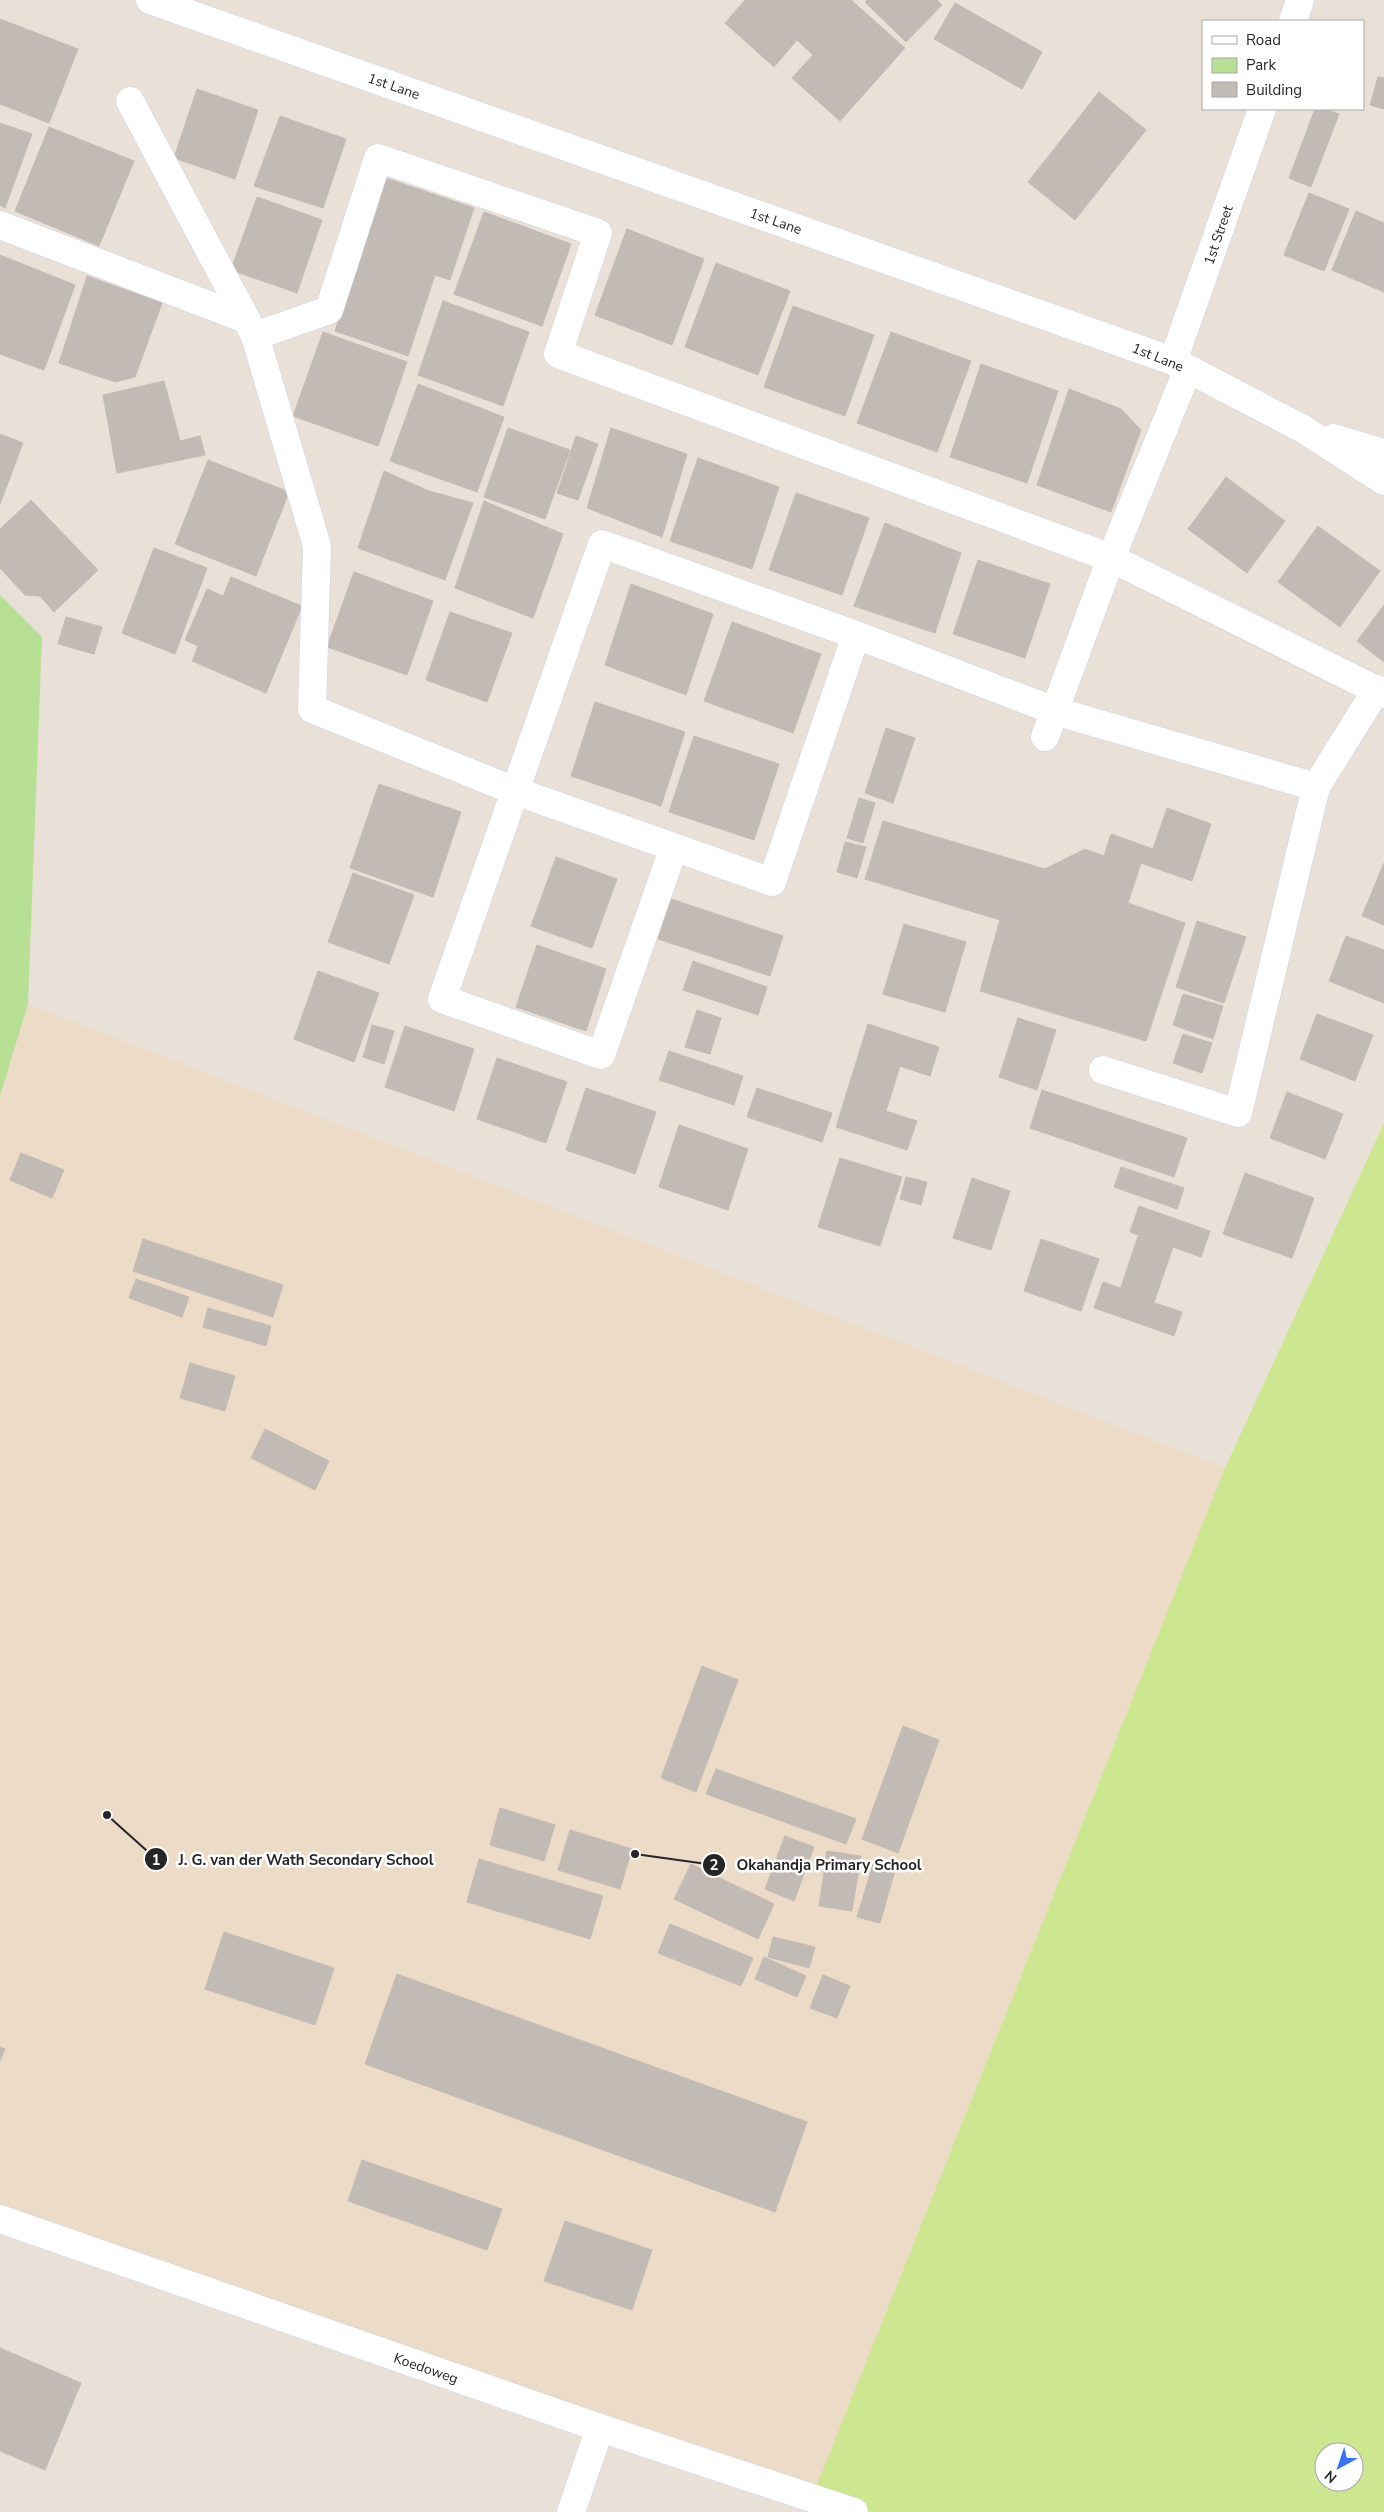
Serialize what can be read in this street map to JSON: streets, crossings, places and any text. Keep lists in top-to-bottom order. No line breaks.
{"streets":{"street":["1st Lane","1st Street","Koedoweg"]},"crossings":[["1st Lane","1st Street"]],"places":["J. G. van der Wath Secondary School","Okahandja Primary School"],"legend":["Road","Park","Building"],"north":"bottom left"}
